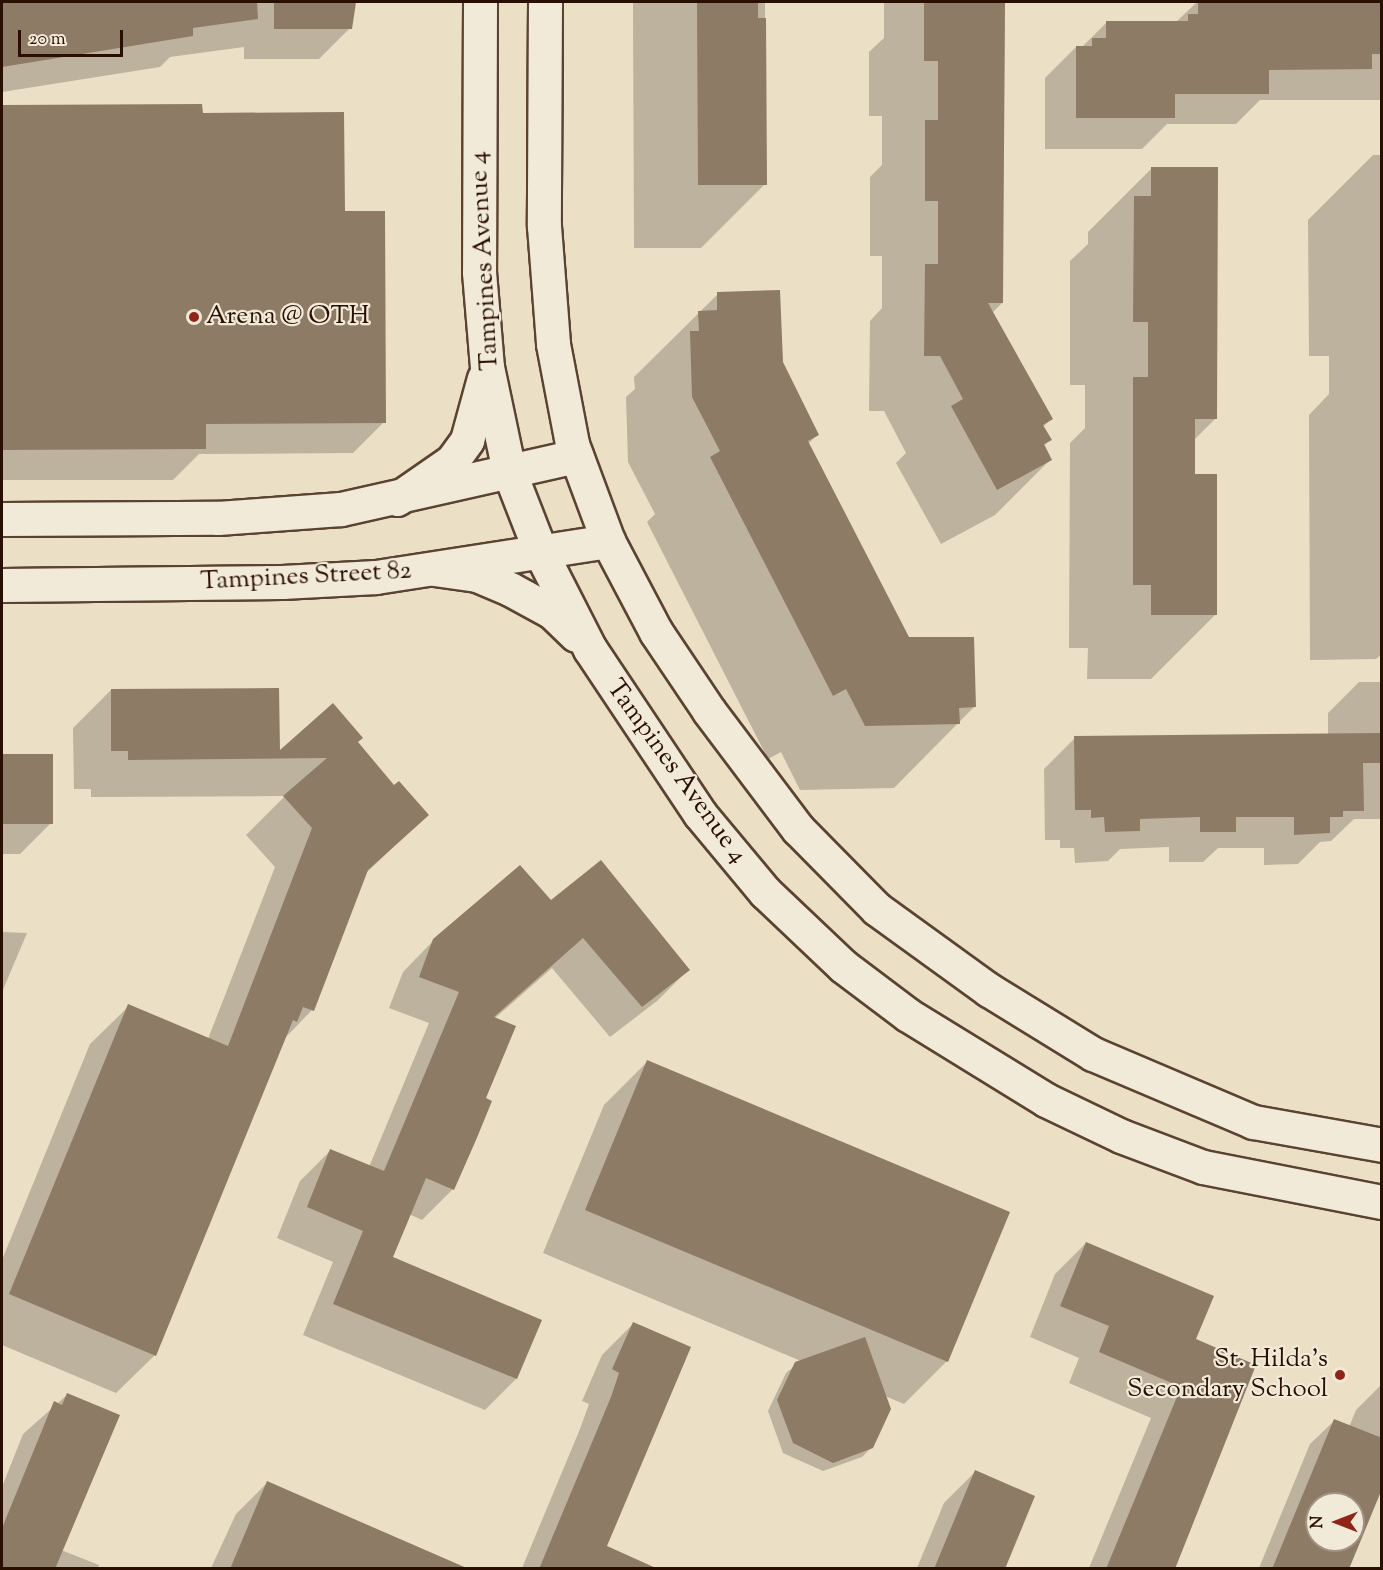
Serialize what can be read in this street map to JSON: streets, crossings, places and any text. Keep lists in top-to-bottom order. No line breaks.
{"streets":{"main road":["Tampines Avenue 4","Tampines Street 82"]},"crossings":[["Tampines Avenue 4","Tampines Street 82"]],"places":["Arena @ OTH","St. Hilda's Secondary School"],"scale_bar":"20 m","north":"left"}
